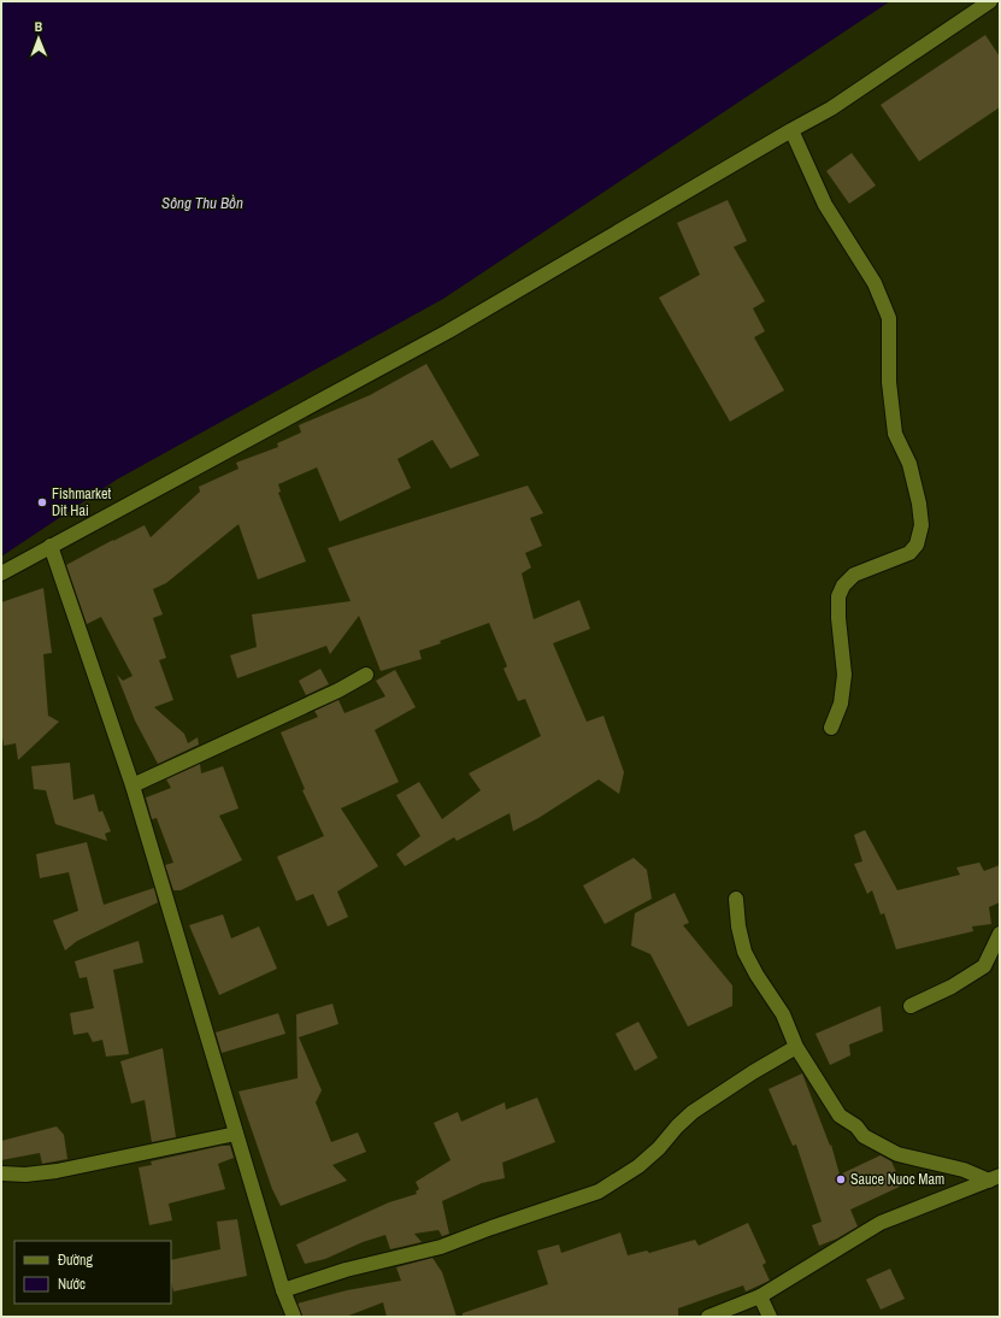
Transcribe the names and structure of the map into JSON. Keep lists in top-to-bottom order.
{
  "water": ["Sông Thu Bồn"],
  "places": ["Fishmarket Dit Hai", "Sauce Nuoc Mam"],
  "legend": ["Đường", "Nước"],
  "north": "top"
}
